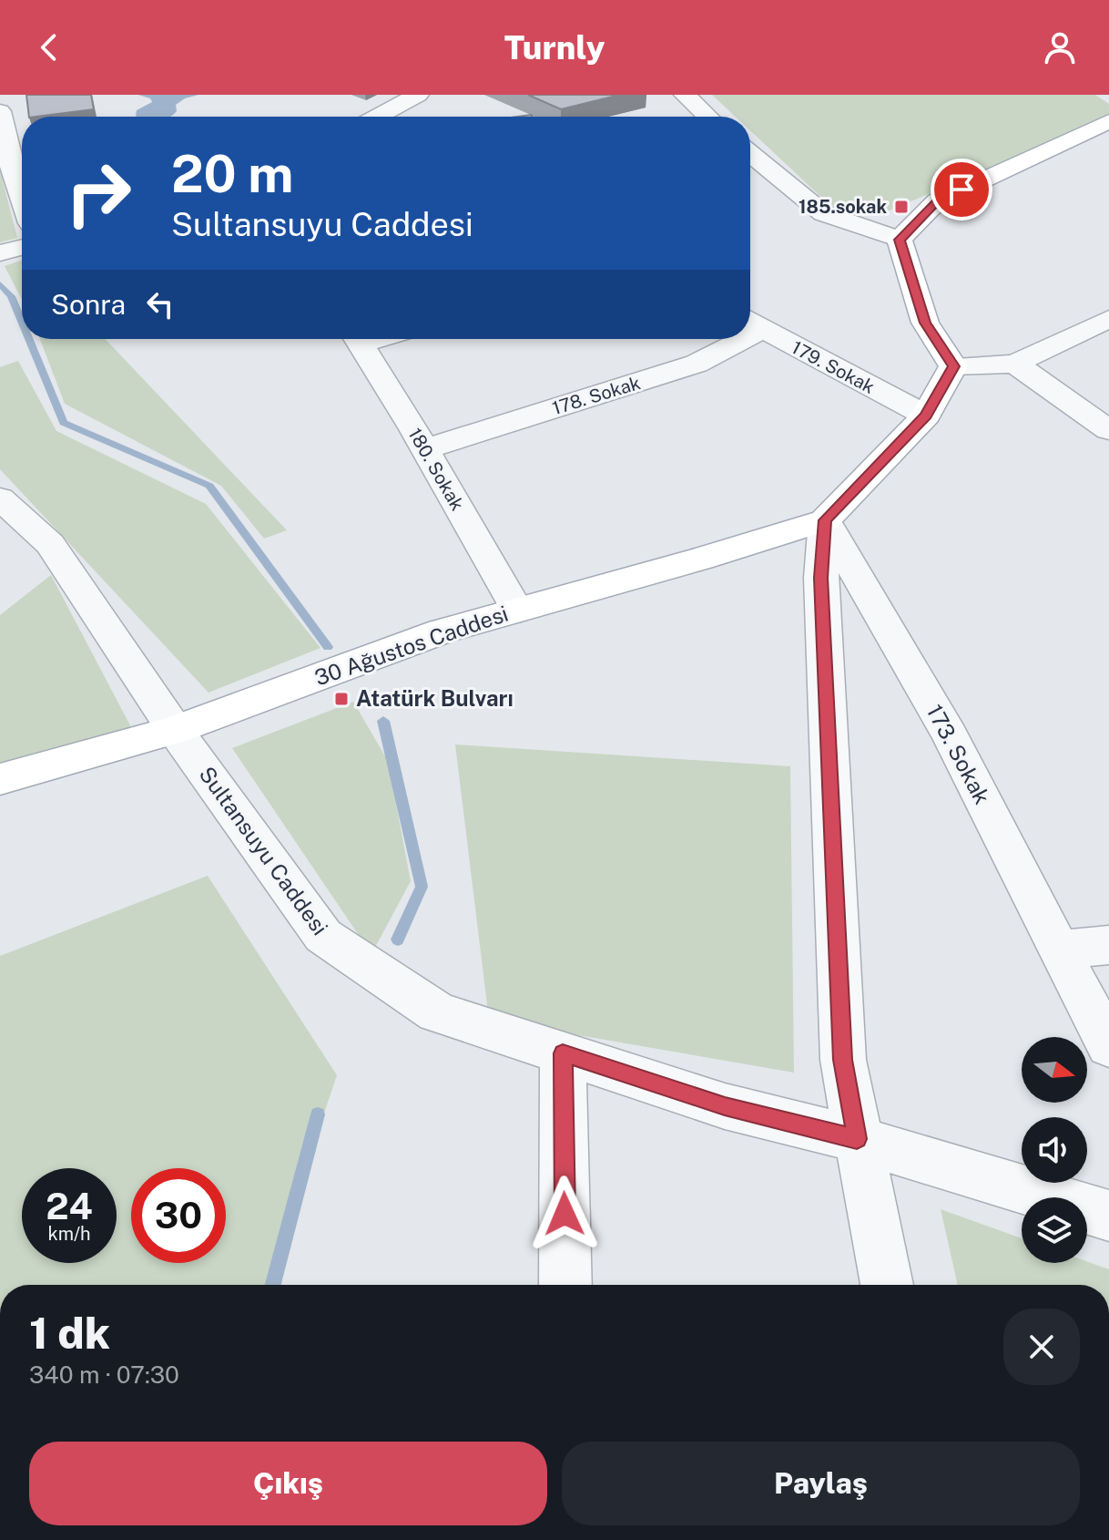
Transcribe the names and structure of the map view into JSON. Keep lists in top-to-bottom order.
{
  "streets": {
    "main road": ["30 Ağustos Caddesi"],
    "street": [
      "179. Sokak",
      "178. Sokak",
      "180. Sokak",
      "173. Sokak",
      "Sultansuyu Caddesi"
    ]
  },
  "crossings": [
    ["178. Sokak", "180. Sokak"],
    ["180. Sokak", "30 Ağustos Caddesi"],
    ["30 Ağustos Caddesi", "173. Sokak"],
    ["30 Ağustos Caddesi", "Sultansuyu Caddesi"]
  ],
  "places": {
    "transit": ["185.sokak", "Atatürk Bulvarı"]
  },
  "north": "right",
  "page": {
    "header": "Turnly",
    "turn": ["20 m", "Sultansuyu Caddesi"],
    "then": "Sonra",
    "speed": "24 km/h",
    "limit": "30",
    "heading": ["1 dk", "340 m · 07:30"],
    "buttons": ["Çıkış", "Paylaş"]
  }
}
